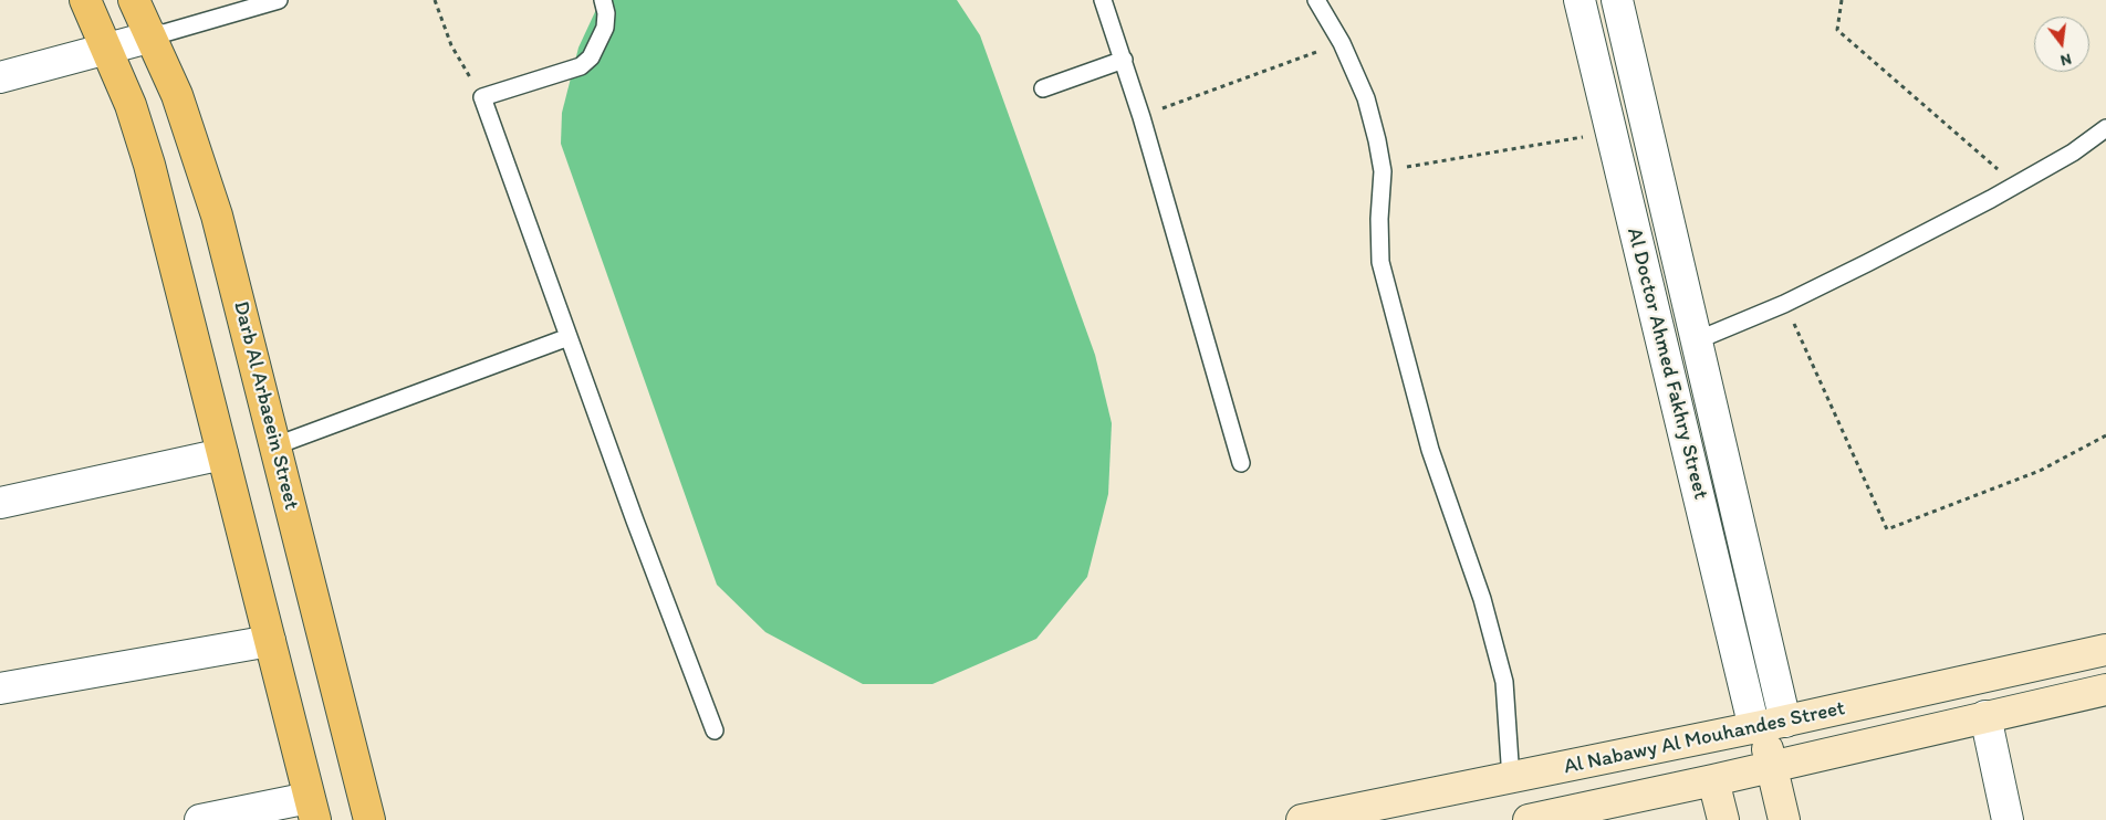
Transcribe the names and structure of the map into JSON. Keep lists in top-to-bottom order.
{
  "streets": {
    "highway": ["Darb Al Arbaeein Street"],
    "street": ["Al Doctor Ahmed Fakhry Street", "Al Nabawy Al Mouhandes Street"]
  },
  "crossings": [
    ["Al Doctor Ahmed Fakhry Street", "Al Nabawy Al Mouhandes Street"]
  ],
  "north": "bottom"
}
